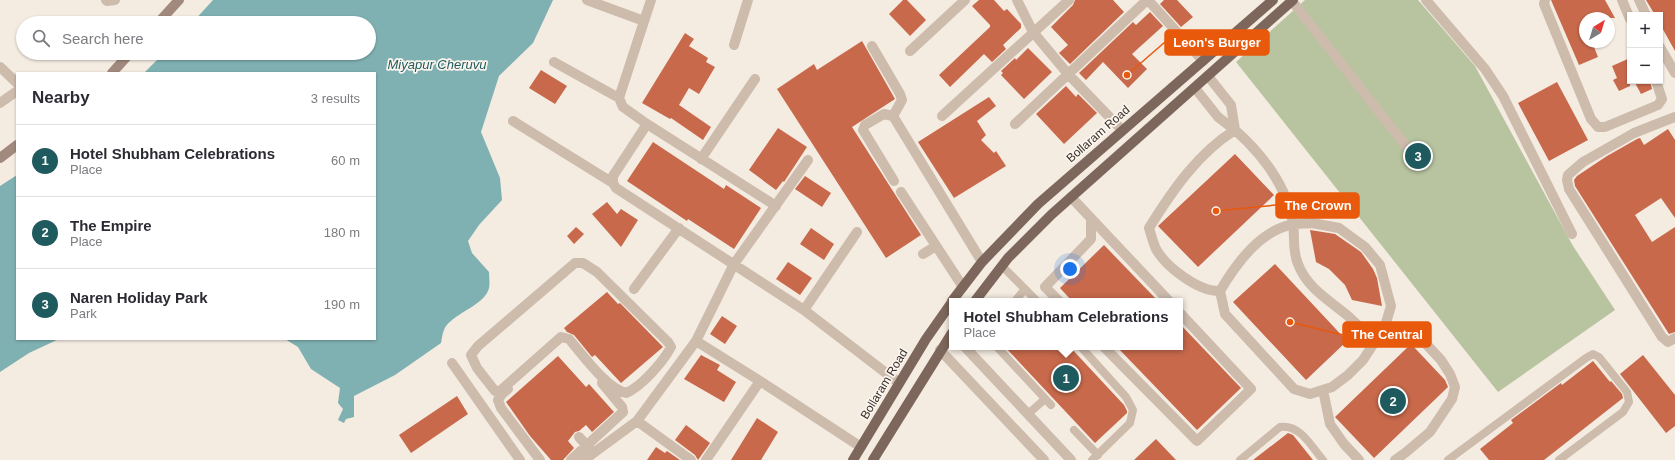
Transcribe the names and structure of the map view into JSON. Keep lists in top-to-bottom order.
{
  "streets": {
    "main road": ["Bollaram Road"]
  },
  "water": ["Miyapur Cheruvu"],
  "places": ["Leon's Burger", "The Crown", "The Central"],
  "north": "top right",
  "page": {
    "map_buttons": ["+", "−"],
    "search": "Search here",
    "heading": ["Nearby", "3 results"],
    "list": [
      {
        "mark": "1",
        "name": "Hotel Shubham Celebrations",
        "note": "Place",
        "value": "60 m"
      },
      {
        "mark": "2",
        "name": "The Empire",
        "note": "Place",
        "value": "180 m"
      },
      {
        "mark": "3",
        "name": "Naren Holiday Park",
        "note": "Park",
        "value": "190 m"
      }
    ],
    "pins": ["3", "1", "2"],
    "popup": ["Hotel Shubham Celebrations", "Place"]
  }
}
